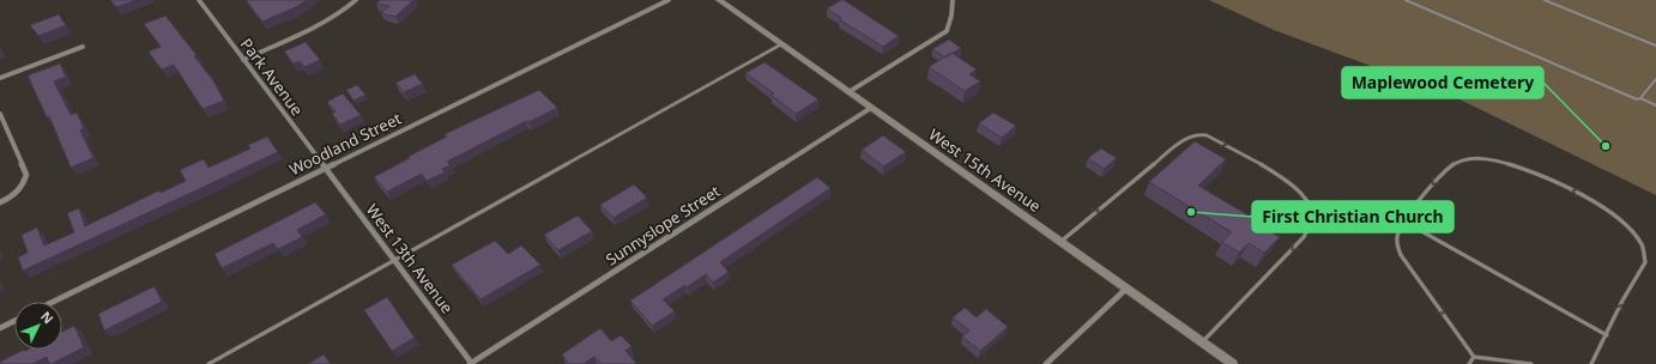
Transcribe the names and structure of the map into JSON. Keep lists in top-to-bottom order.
{
  "streets": {
    "street": [
      "Park Avenue",
      "Woodland Street",
      "West 15th Avenue",
      "Sunnyslope Street",
      "West 13th Avenue"
    ]
  },
  "crossings": [
    ["Park Avenue", "Woodland Street"],
    ["Park Avenue", "West 13th Avenue"],
    ["Woodland Street", "West 13th Avenue"],
    ["West 15th Avenue", "Sunnyslope Street"],
    ["Sunnyslope Street", "West 13th Avenue"]
  ],
  "places": ["Maplewood Cemetery", "First Christian Church"],
  "north": "top right"
}
